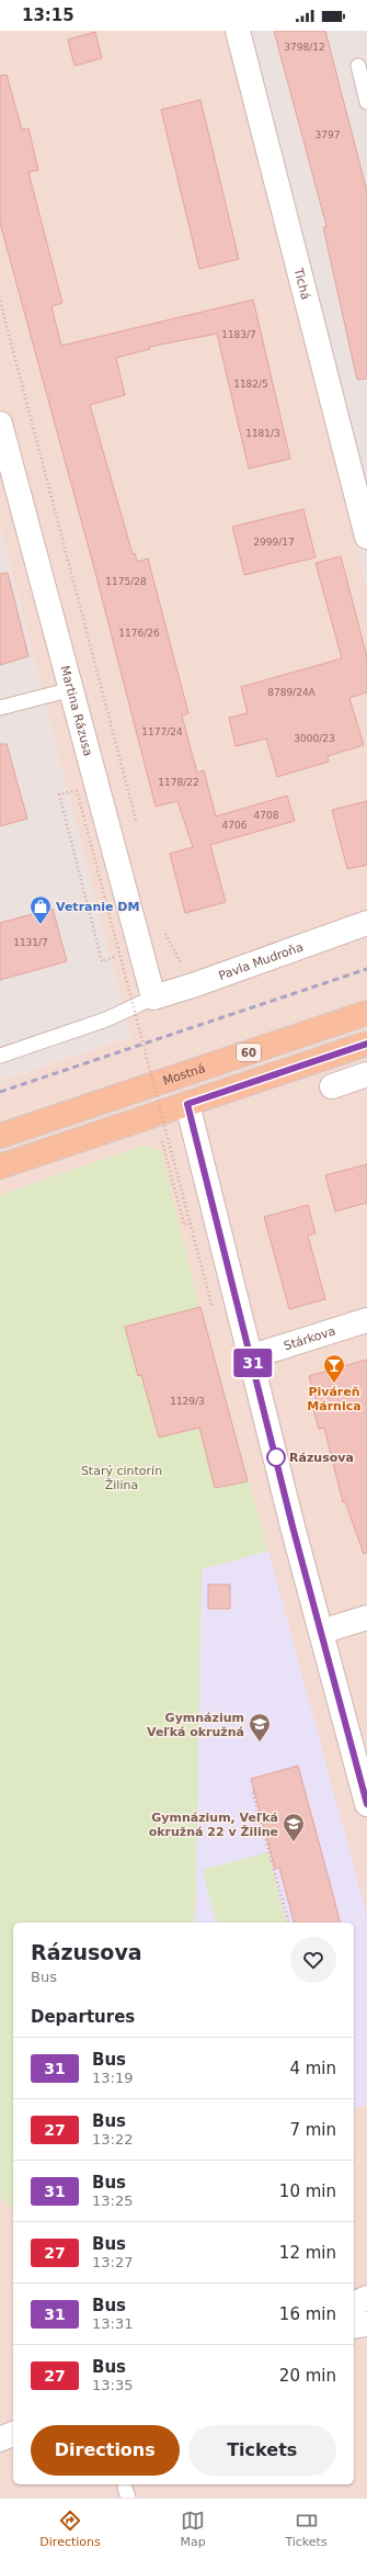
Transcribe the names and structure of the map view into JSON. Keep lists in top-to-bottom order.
{
  "streets": {
    "main road": ["60", "Mostná"],
    "street": [
      "Tichá",
      "Martina Rázusa",
      "Pavla Mudroňa",
      "Stárkova"
    ]
  },
  "crossings": [
    ["Martina Rázusa", "Pavla Mudroňa"]
  ],
  "parks": ["Starý cintorín Žilina"],
  "places": {
    "shop": ["Vetranie DM"],
    "bar": ["Piváreň Márnica"],
    "other": ["Rázusova"],
    "school or university": ["Gymnázium Veľká okružná", "Gymnázium, Veľká okružná 22 v Žiline"]
  },
  "lines": ["bus line 31"],
  "house_numbers": [
    "3798/12",
    "3797",
    "1183/7",
    "1182/5",
    "1181/3",
    "2999/17",
    "1175/28",
    "1176/26",
    "8789/24A",
    "1177/24",
    "3000/23",
    "1178/22",
    "4708",
    "4706",
    "1131/7",
    "1129/3"
  ],
  "page": {
    "status": "13:15",
    "on_map": "31",
    "heading": [
      ["Rázusova", "Bus"],
      "Departures"
    ],
    "list": [
      {
        "mark": "31",
        "name": "Bus",
        "note": "13:19",
        "value": "4 min"
      },
      {
        "mark": "27",
        "name": "Bus",
        "note": "13:22",
        "value": "7 min"
      },
      {
        "mark": "31",
        "name": "Bus",
        "note": "13:25",
        "value": "10 min"
      },
      {
        "mark": "27",
        "name": "Bus",
        "note": "13:27",
        "value": "12 min"
      },
      {
        "mark": "31",
        "name": "Bus",
        "note": "13:31",
        "value": "16 min"
      },
      {
        "mark": "27",
        "name": "Bus",
        "note": "13:35",
        "value": "20 min"
      }
    ],
    "buttons": ["Directions", "Tickets"],
    "tabs": ["Directions", "Map", "Tickets"]
  }
}
